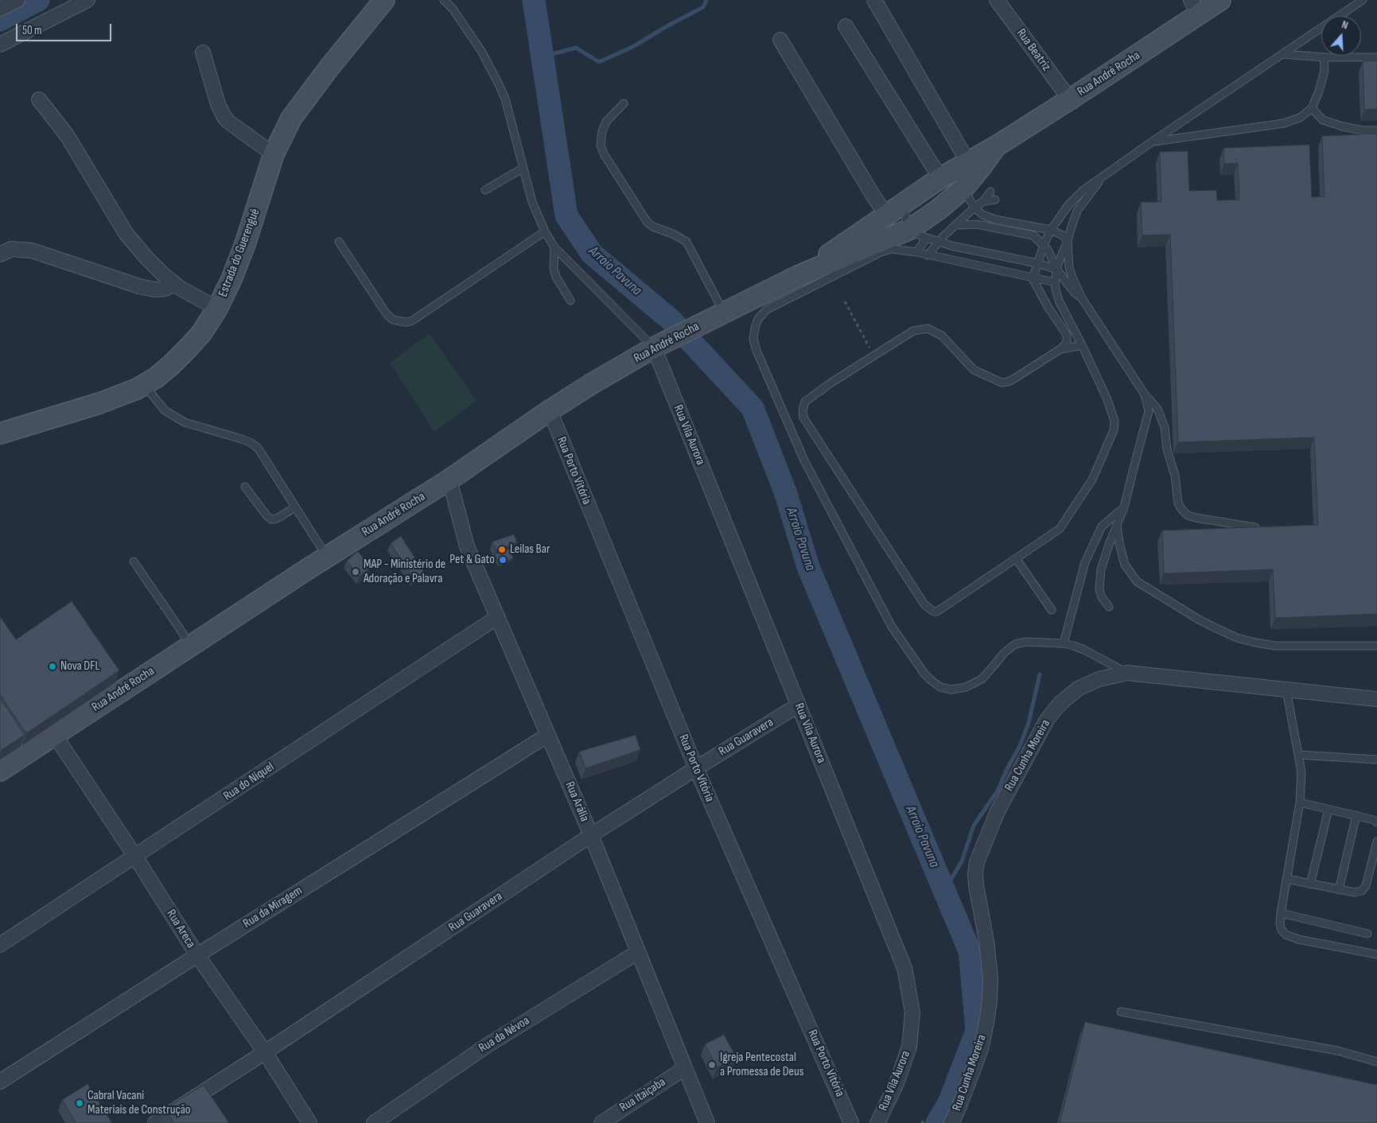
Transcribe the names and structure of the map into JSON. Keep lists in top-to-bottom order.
{
  "streets": {
    "main road": ["Rua André Rocha", "Estrada do Guerenguê"],
    "street": [
      "Rua Beatriz",
      "Rua Vila Aurora",
      "Rua Porto Vitória",
      "Rua Guaravera",
      "Rua Cunha Moreira",
      "Rua do Níquel",
      "Rua Arália",
      "Rua da Miragem",
      "Rua Areca",
      "Rua da Névoa",
      "Rua Itaiçaba"
    ]
  },
  "crossings": [
    ["Rua Beatriz", "Rua André Rocha"],
    ["Rua André Rocha", "Rua Vila Aurora"],
    ["Rua André Rocha", "Rua Porto Vitória"],
    ["Rua André Rocha", "Rua Arália"],
    ["Rua André Rocha", "Rua Areca"],
    ["Rua Vila Aurora", "Rua Guaravera"],
    ["Rua Porto Vitória", "Rua Guaravera"],
    ["Rua Guaravera", "Rua Arália"],
    ["Rua Guaravera", "Rua Areca"],
    ["Rua do Níquel", "Rua Arália"],
    ["Rua do Níquel", "Rua Areca"],
    ["Rua Arália", "Rua da Miragem"],
    ["Rua Arália", "Rua da Névoa"],
    ["Rua Arália", "Rua Itaiçaba"],
    ["Rua da Miragem", "Rua Areca"]
  ],
  "water": ["Arroio Pavuna"],
  "places": [
    "Leilas Bar",
    "Pet & Gato",
    "MAP - Ministério de Adoração e Palavra",
    "Nova DFL",
    "Igreja Pentecostal a Promessa de Deus",
    "Cabral Vacani Materiais de Construção"
  ],
  "scale_bar": "50 m",
  "north": "top"
}
